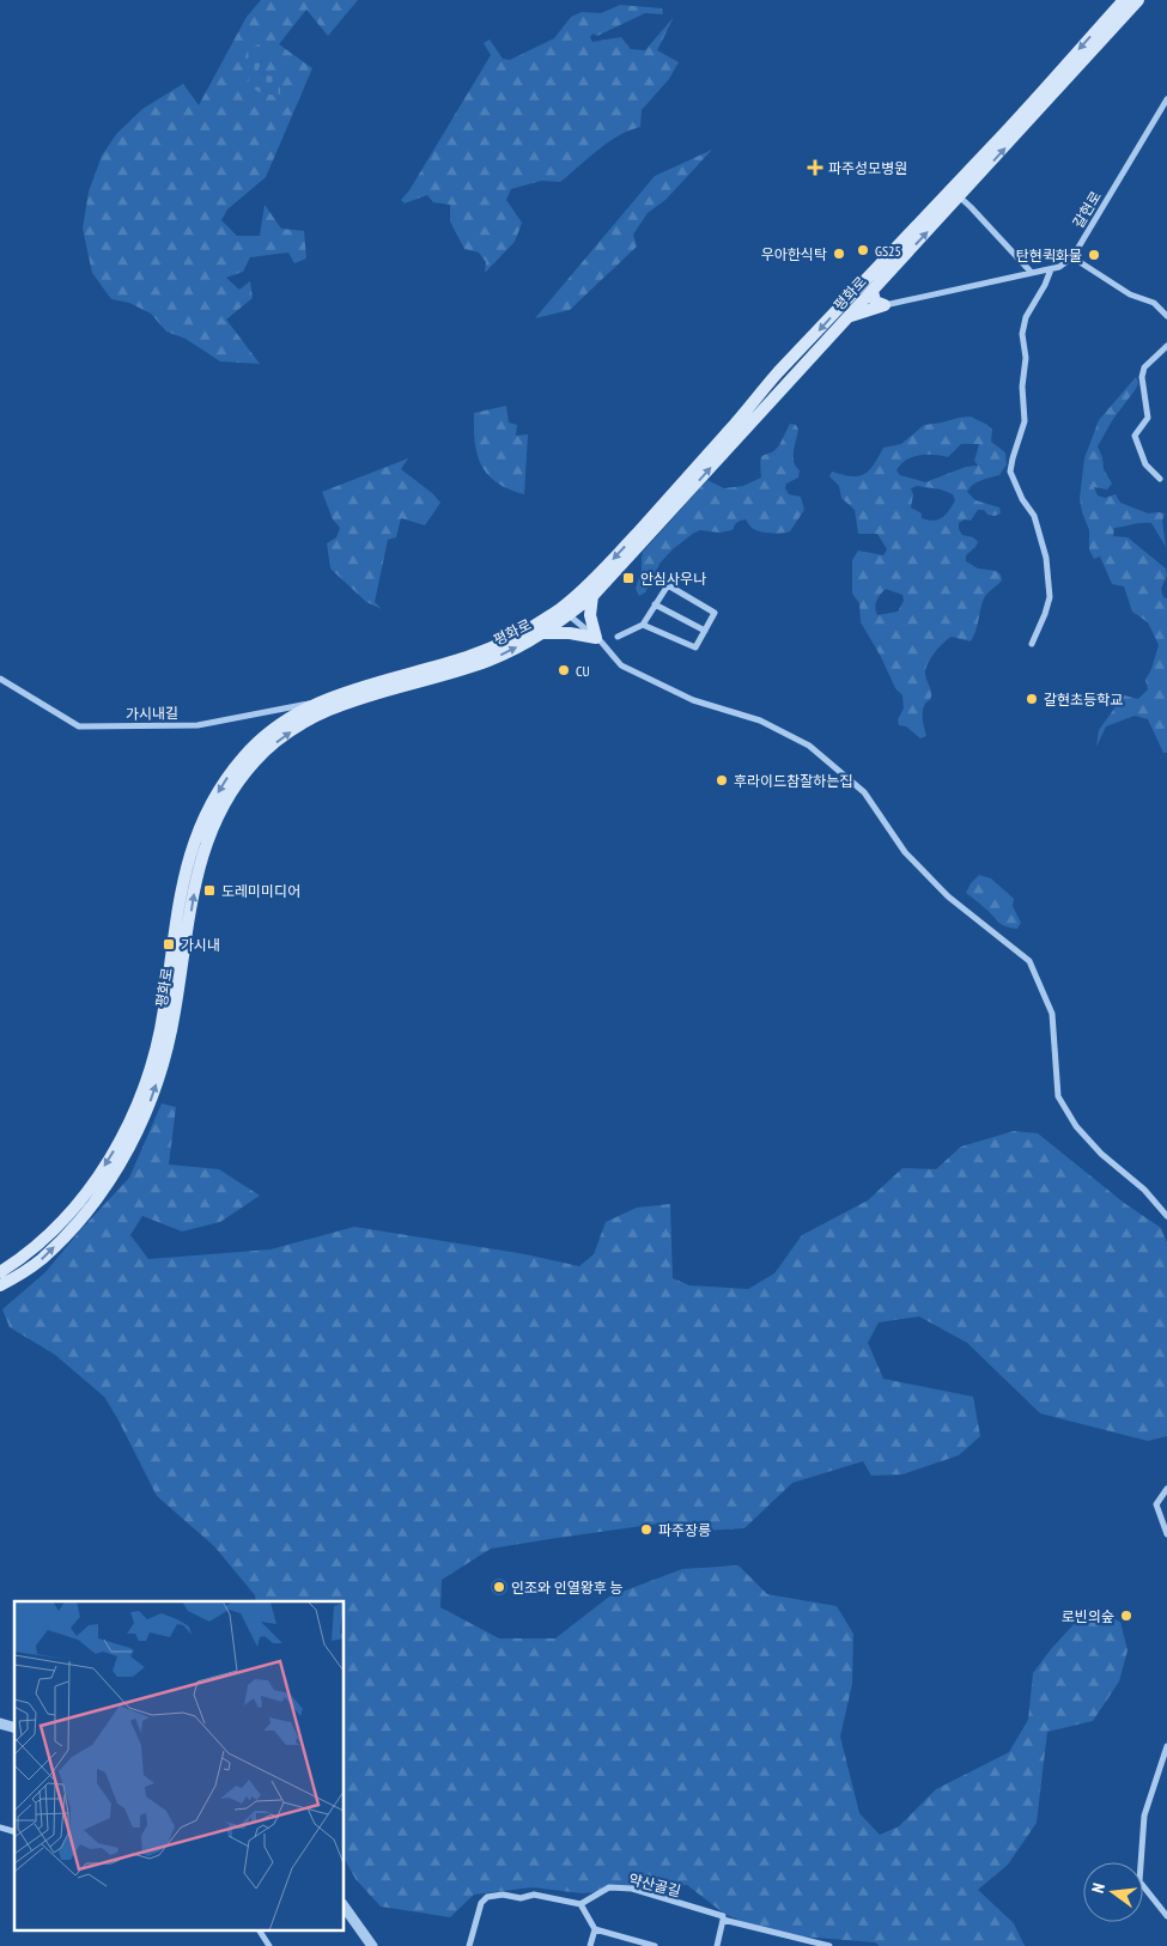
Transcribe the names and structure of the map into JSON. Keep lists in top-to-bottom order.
{
  "streets": {
    "main road": ["평화로"],
    "street": ["갈현로", "가시내길", "약산골길"]
  },
  "crossings": [
    ["평화로", "가시내길"]
  ],
  "places": {
    "health": ["파주성모병원"],
    "other": [
      "GS25",
      "우아한식탁",
      "탄현퀵화물",
      "CU",
      "갈현초등학교",
      "후라이드참잘하는집",
      "파주장릉",
      "인조와 인열왕후 능",
      "로빈의숲"
    ],
    "transit": ["안심사우나", "도레미미디어", "가시내"]
  },
  "north": "left"
}
